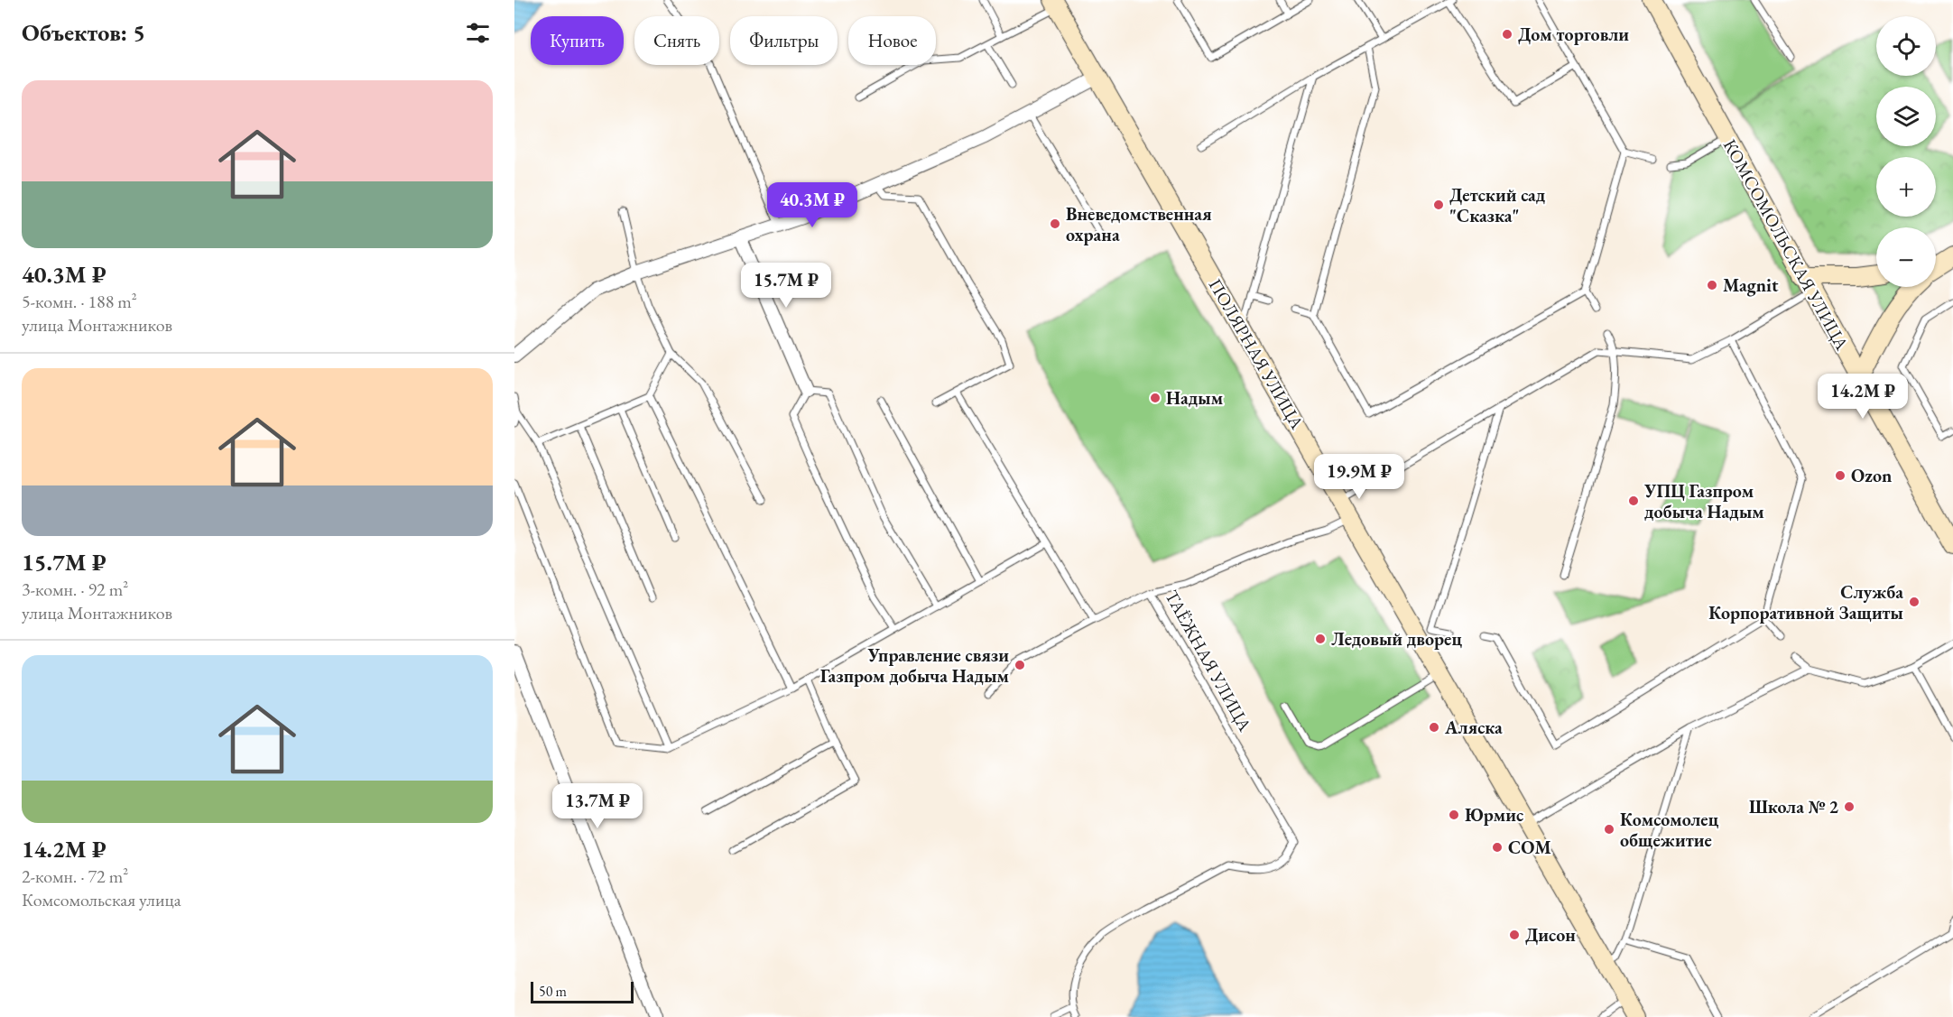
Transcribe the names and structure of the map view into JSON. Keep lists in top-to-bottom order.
{
  "streets": {
    "street": ["КОМСОМОЛЬСКАЯ УЛИЦА", "ПОЛЯРНАЯ УЛИЦА"],
    "lane": ["ТАЁЖНАЯ УЛИЦА"]
  },
  "crossings": [
    ["ПОЛЯРНАЯ УЛИЦА", "ТАЁЖНАЯ УЛИЦА"]
  ],
  "places": [
    "Дом торговли",
    "Детский сад \"Сказка\"",
    "Вневедомственная охрана",
    "Magnit",
    "Надым",
    "Ozon",
    "УПЦ Газпром добыча Надым",
    "Служба Корпоративной Защиты",
    "Ледовый дворец",
    "Управление связи Газпром добыча Надым",
    "Аляска",
    "Школа № 2",
    "Юрмис",
    "Комсомолец общежитие",
    "СОМ",
    "Дисон"
  ],
  "scale_bar": "50 m",
  "page": {
    "heading": "Объектов: 5",
    "map_buttons": ["+", "−"],
    "chip": [
      "Купить",
      "Снять",
      "Фильтры",
      "Новое"
    ],
    "list": [
      {
        "name": "40.3M ₽",
        "note": "5-комн. · 188 m² · улица Монтажников"
      },
      {
        "name": "15.7M ₽",
        "note": "3-комн. · 92 m² · улица Монтажников"
      },
      {
        "name": "14.2M ₽",
        "note": "2-комн. · 72 m² · Комсомольская улица"
      }
    ],
    "price": [
      "40.3M ₽",
      "15.7M ₽",
      "14.2M ₽",
      "19.9M ₽",
      "13.7M ₽"
    ],
    "scale": "50 m"
  }
}
